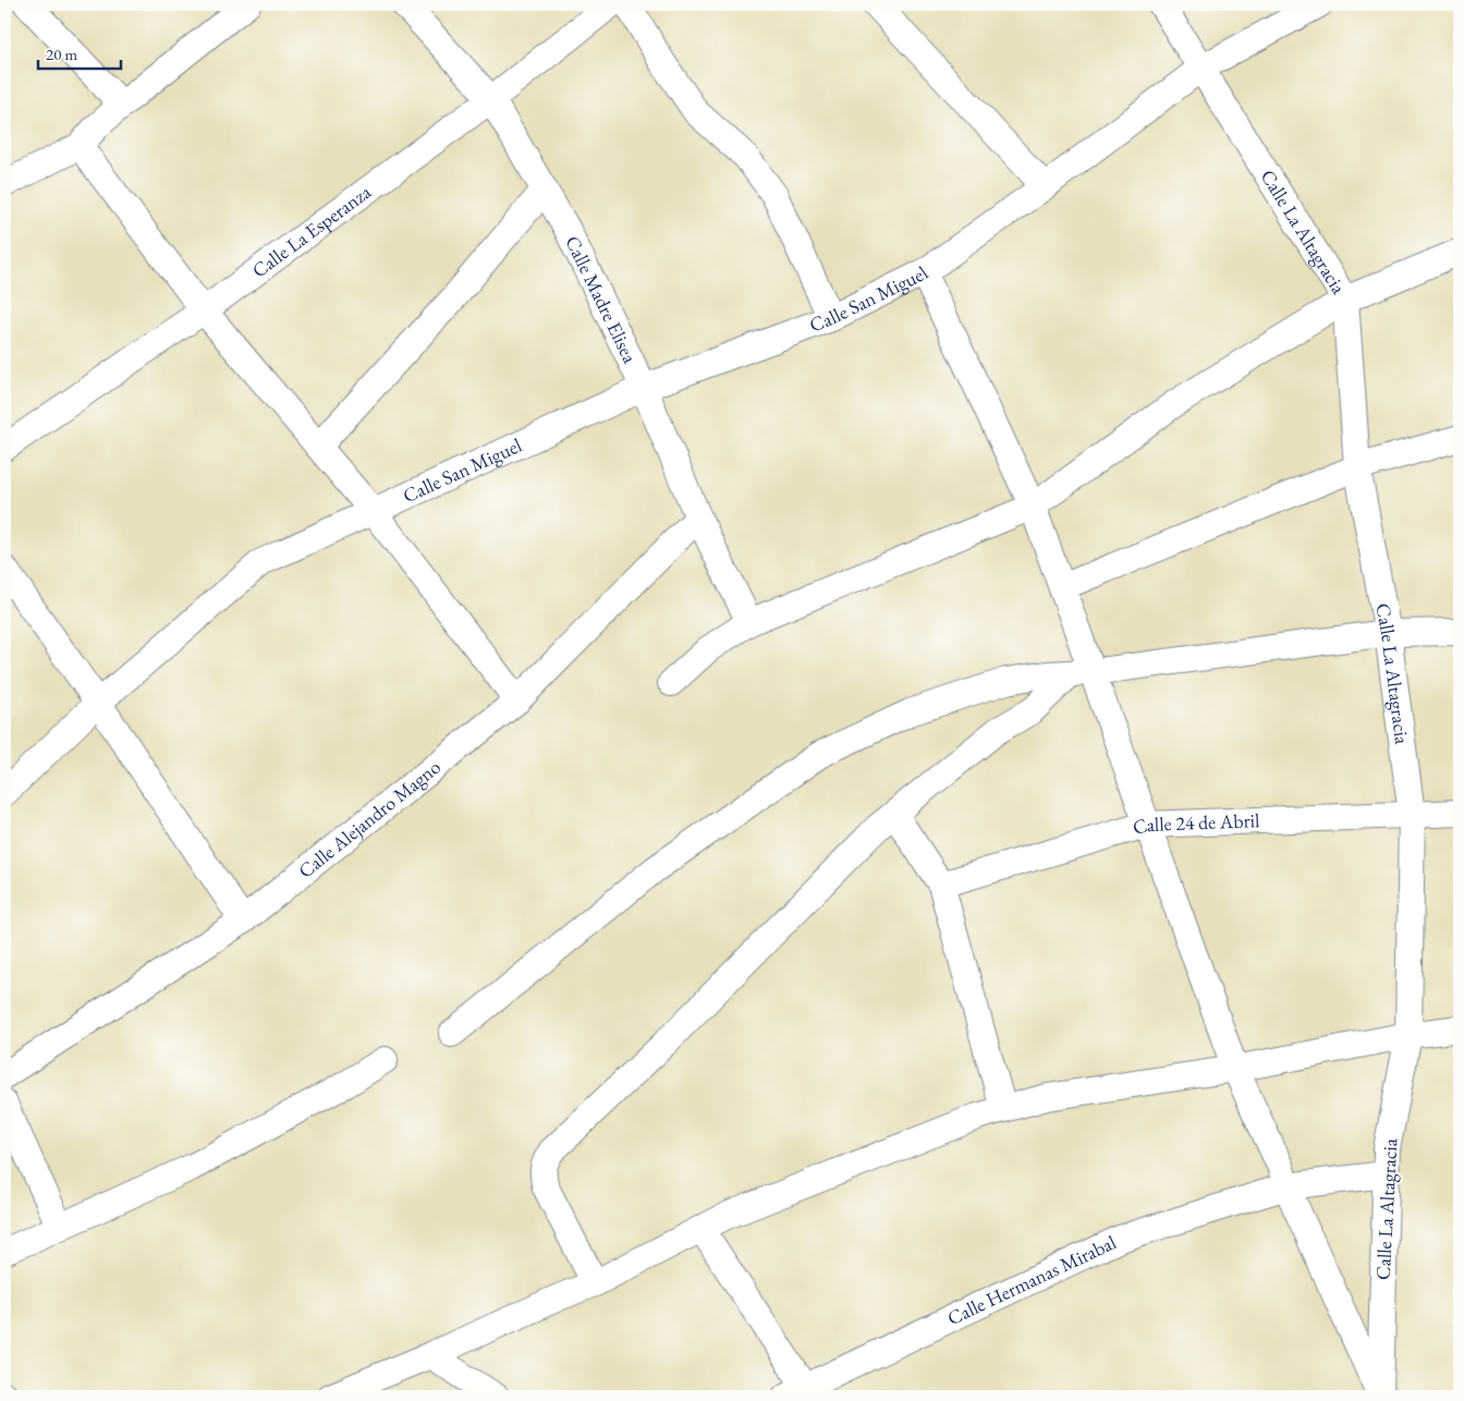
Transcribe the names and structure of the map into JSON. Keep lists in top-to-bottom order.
{
  "streets": {
    "street": [
      "Calle La Esperanza",
      "Calle La Altagracia",
      "Calle San Miguel",
      "Calle Madre Elisea",
      "Calle Alejandro Magno",
      "Calle 24 de Abril",
      "Calle Hermanas Mirabal"
    ]
  },
  "crossings": [
    ["Calle La Esperanza", "Calle Madre Elisea"],
    ["Calle La Altagracia", "Calle San Miguel"],
    ["Calle La Altagracia", "Calle 24 de Abril"],
    ["Calle La Altagracia", "Calle Hermanas Mirabal"],
    ["Calle San Miguel", "Calle Madre Elisea"],
    ["Calle Madre Elisea", "Calle Alejandro Magno"]
  ],
  "scale_bar": "20 m"
}
